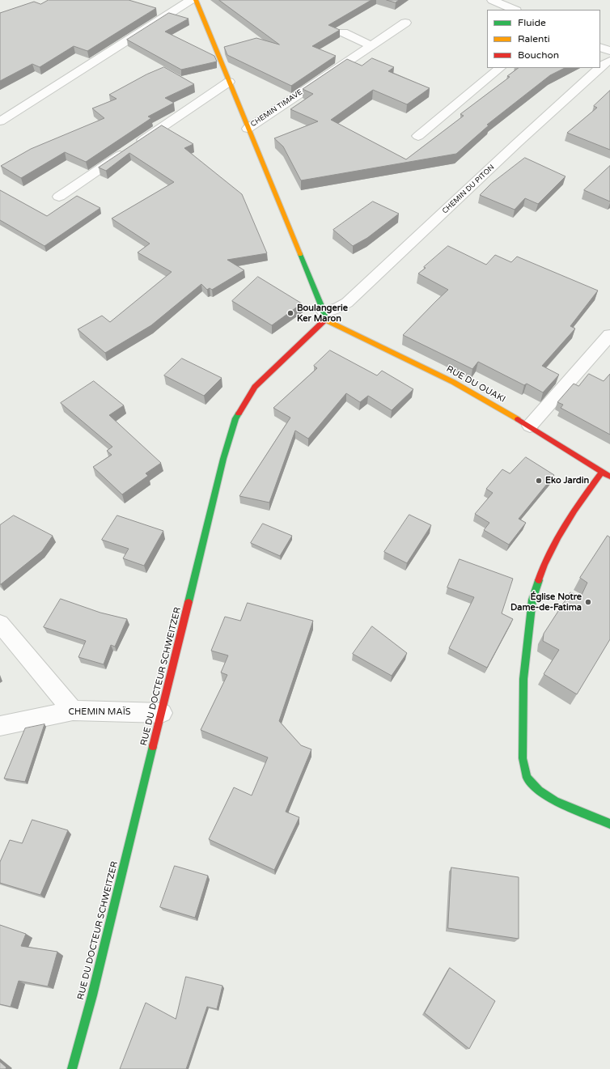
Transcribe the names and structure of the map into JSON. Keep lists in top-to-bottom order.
{
  "streets": {
    "main road": ["RUE DU OUAKI", "RUE DU DOCTEUR SCHWEITZER"],
    "street": ["CHEMIN TIMAVE", "CHEMIN DU PITON", "CHEMIN MAÏS"]
  },
  "crossings": [
    ["CHEMIN DU PITON", "RUE DU OUAKI"],
    ["CHEMIN DU PITON", "RUE DU DOCTEUR SCHWEITZER"],
    ["RUE DU OUAKI", "RUE DU DOCTEUR SCHWEITZER"],
    ["RUE DU DOCTEUR SCHWEITZER", "CHEMIN MAÏS"]
  ],
  "places": ["Boulangerie Ker Maron", "Eko Jardin", "Église Notre Dame-de-Fatima"],
  "legend": ["Fluide", "Ralenti", "Bouchon"]
}
